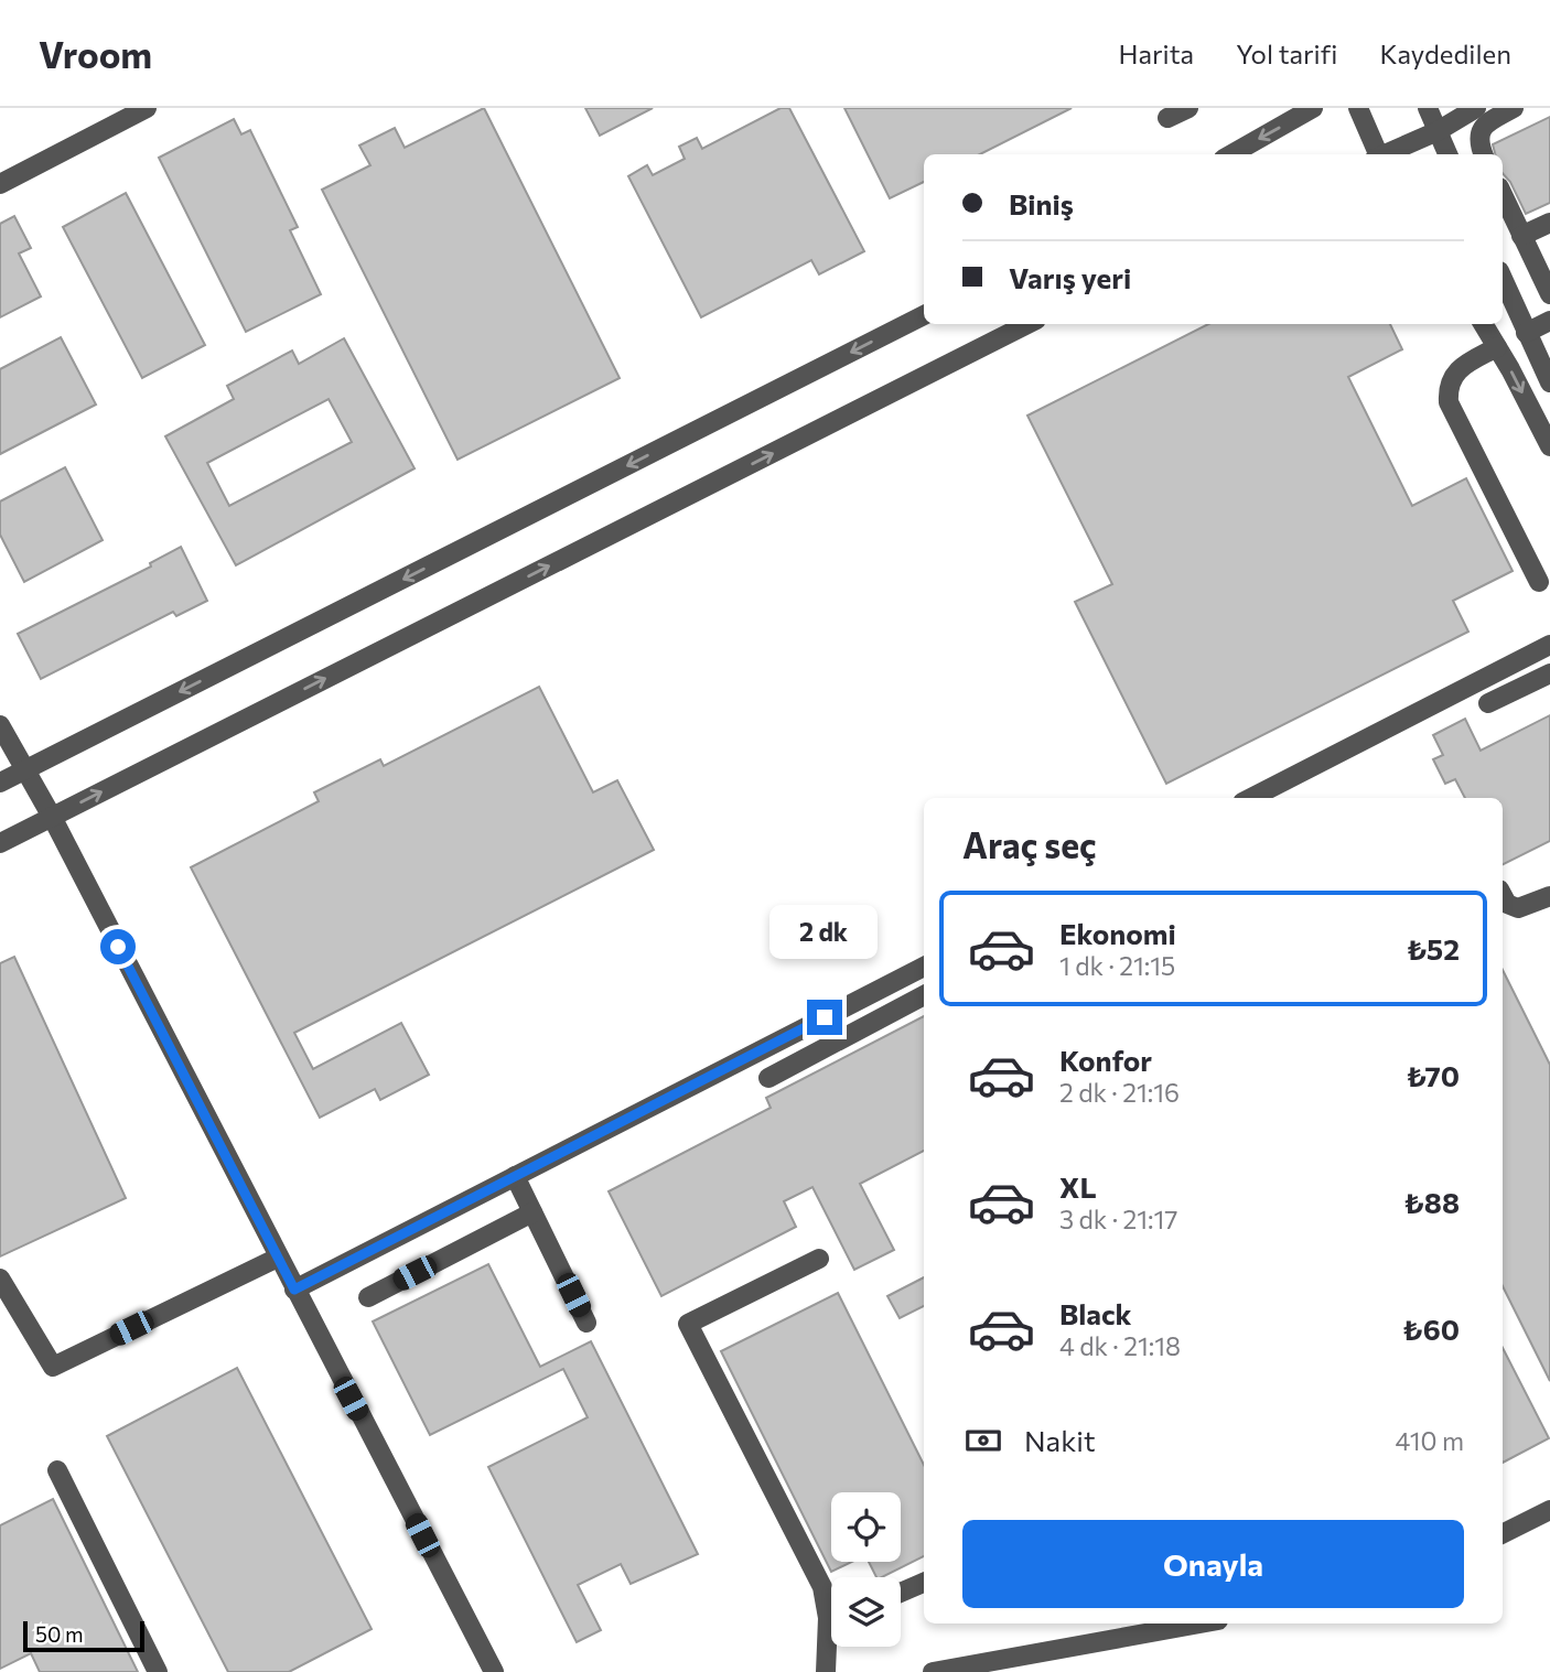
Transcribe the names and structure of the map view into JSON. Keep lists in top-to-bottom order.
{
  "scale_bar": "50 m",
  "page": {
    "header": "Vroom",
    "nav": ["Harita", "Yol tarifi", "Kaydedilen"],
    "banner": ["Biniş", "Varış yeri"],
    "heading": "Araç seç",
    "list": [
      {
        "name": "Ekonomi",
        "note": "1 dk · 21:15",
        "value": "₺52"
      },
      {
        "name": "Konfor",
        "note": "2 dk · 21:16",
        "value": "₺70"
      },
      {
        "name": "XL",
        "note": "3 dk · 21:17",
        "value": "₺88"
      },
      {
        "name": "Black",
        "note": "4 dk · 21:18",
        "value": "₺60"
      }
    ],
    "bubble": "2 dk",
    "pay": ["Nakit", "410 m"],
    "buttons": "Onayla",
    "scale": "50 m"
  }
}
